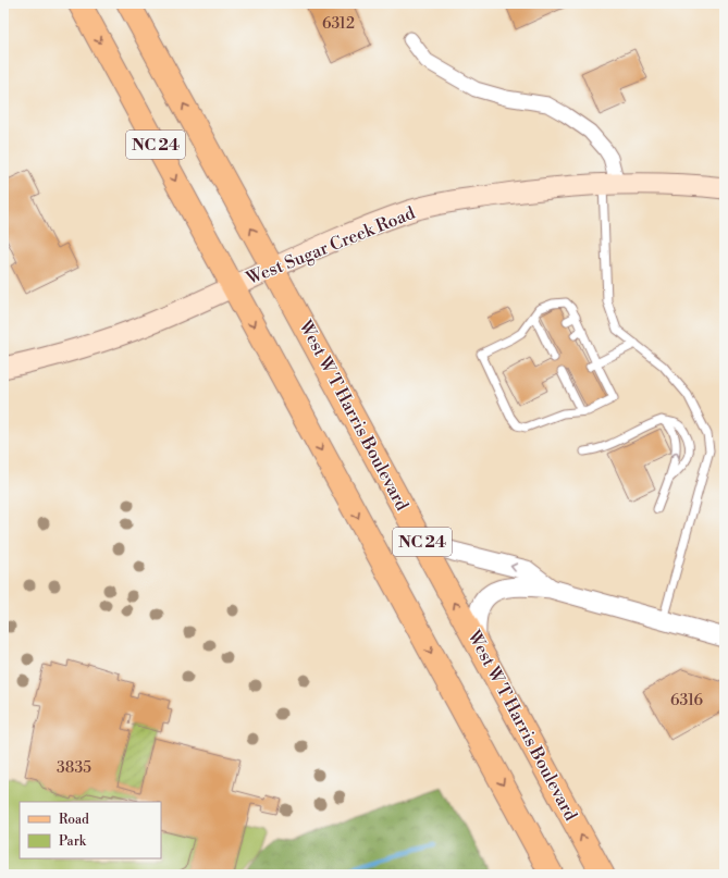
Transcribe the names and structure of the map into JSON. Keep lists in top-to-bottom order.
{
  "streets": {
    "main road": ["NC 24", "West Sugar Creek Road", "West W T Harris Boulevard"]
  },
  "crossings": [
    ["NC 24", "West Sugar Creek Road"],
    ["West Sugar Creek Road", "West W T Harris Boulevard"]
  ],
  "house_numbers": ["6312", "6316", "3835"],
  "legend": ["Road", "Park"]
}
